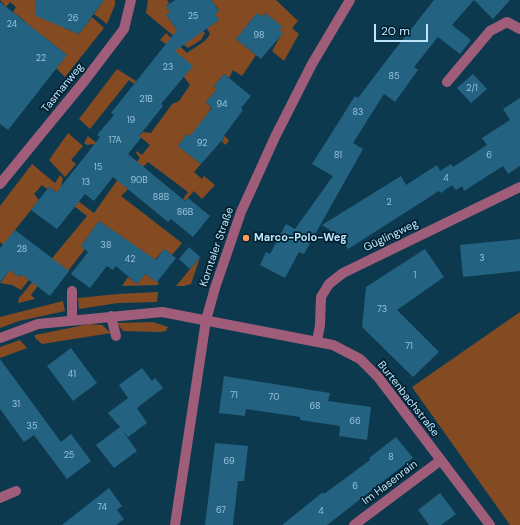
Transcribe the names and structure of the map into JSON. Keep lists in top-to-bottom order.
{
  "streets": {
    "street": [
      "Tasmanweg",
      "Güglingweg",
      "Korntaler Straße",
      "Burtenbachstraße",
      "Im Hasenrain"
    ]
  },
  "crossings": [
    ["Güglingweg", "Burtenbachstraße"],
    ["Korntaler Straße", "Burtenbachstraße"],
    ["Burtenbachstraße", "Im Hasenrain"]
  ],
  "places": ["Marco-Polo-Weg"],
  "house_numbers": [
    "25",
    "26",
    "24",
    "98",
    "22",
    "23",
    "85",
    "2/1",
    "21B",
    "94",
    "83",
    "19",
    "17A",
    "92",
    "81",
    "6",
    "15",
    "4",
    "90B",
    "13",
    "88B",
    "2",
    "86B",
    "38",
    "28",
    "3",
    "42",
    "1",
    "73",
    "71",
    "41",
    "71",
    "70",
    "31",
    "68",
    "66",
    "35",
    "25",
    "8",
    "69",
    "6",
    "74",
    "67",
    "4"
  ],
  "scale_bar": "20 m"
}
